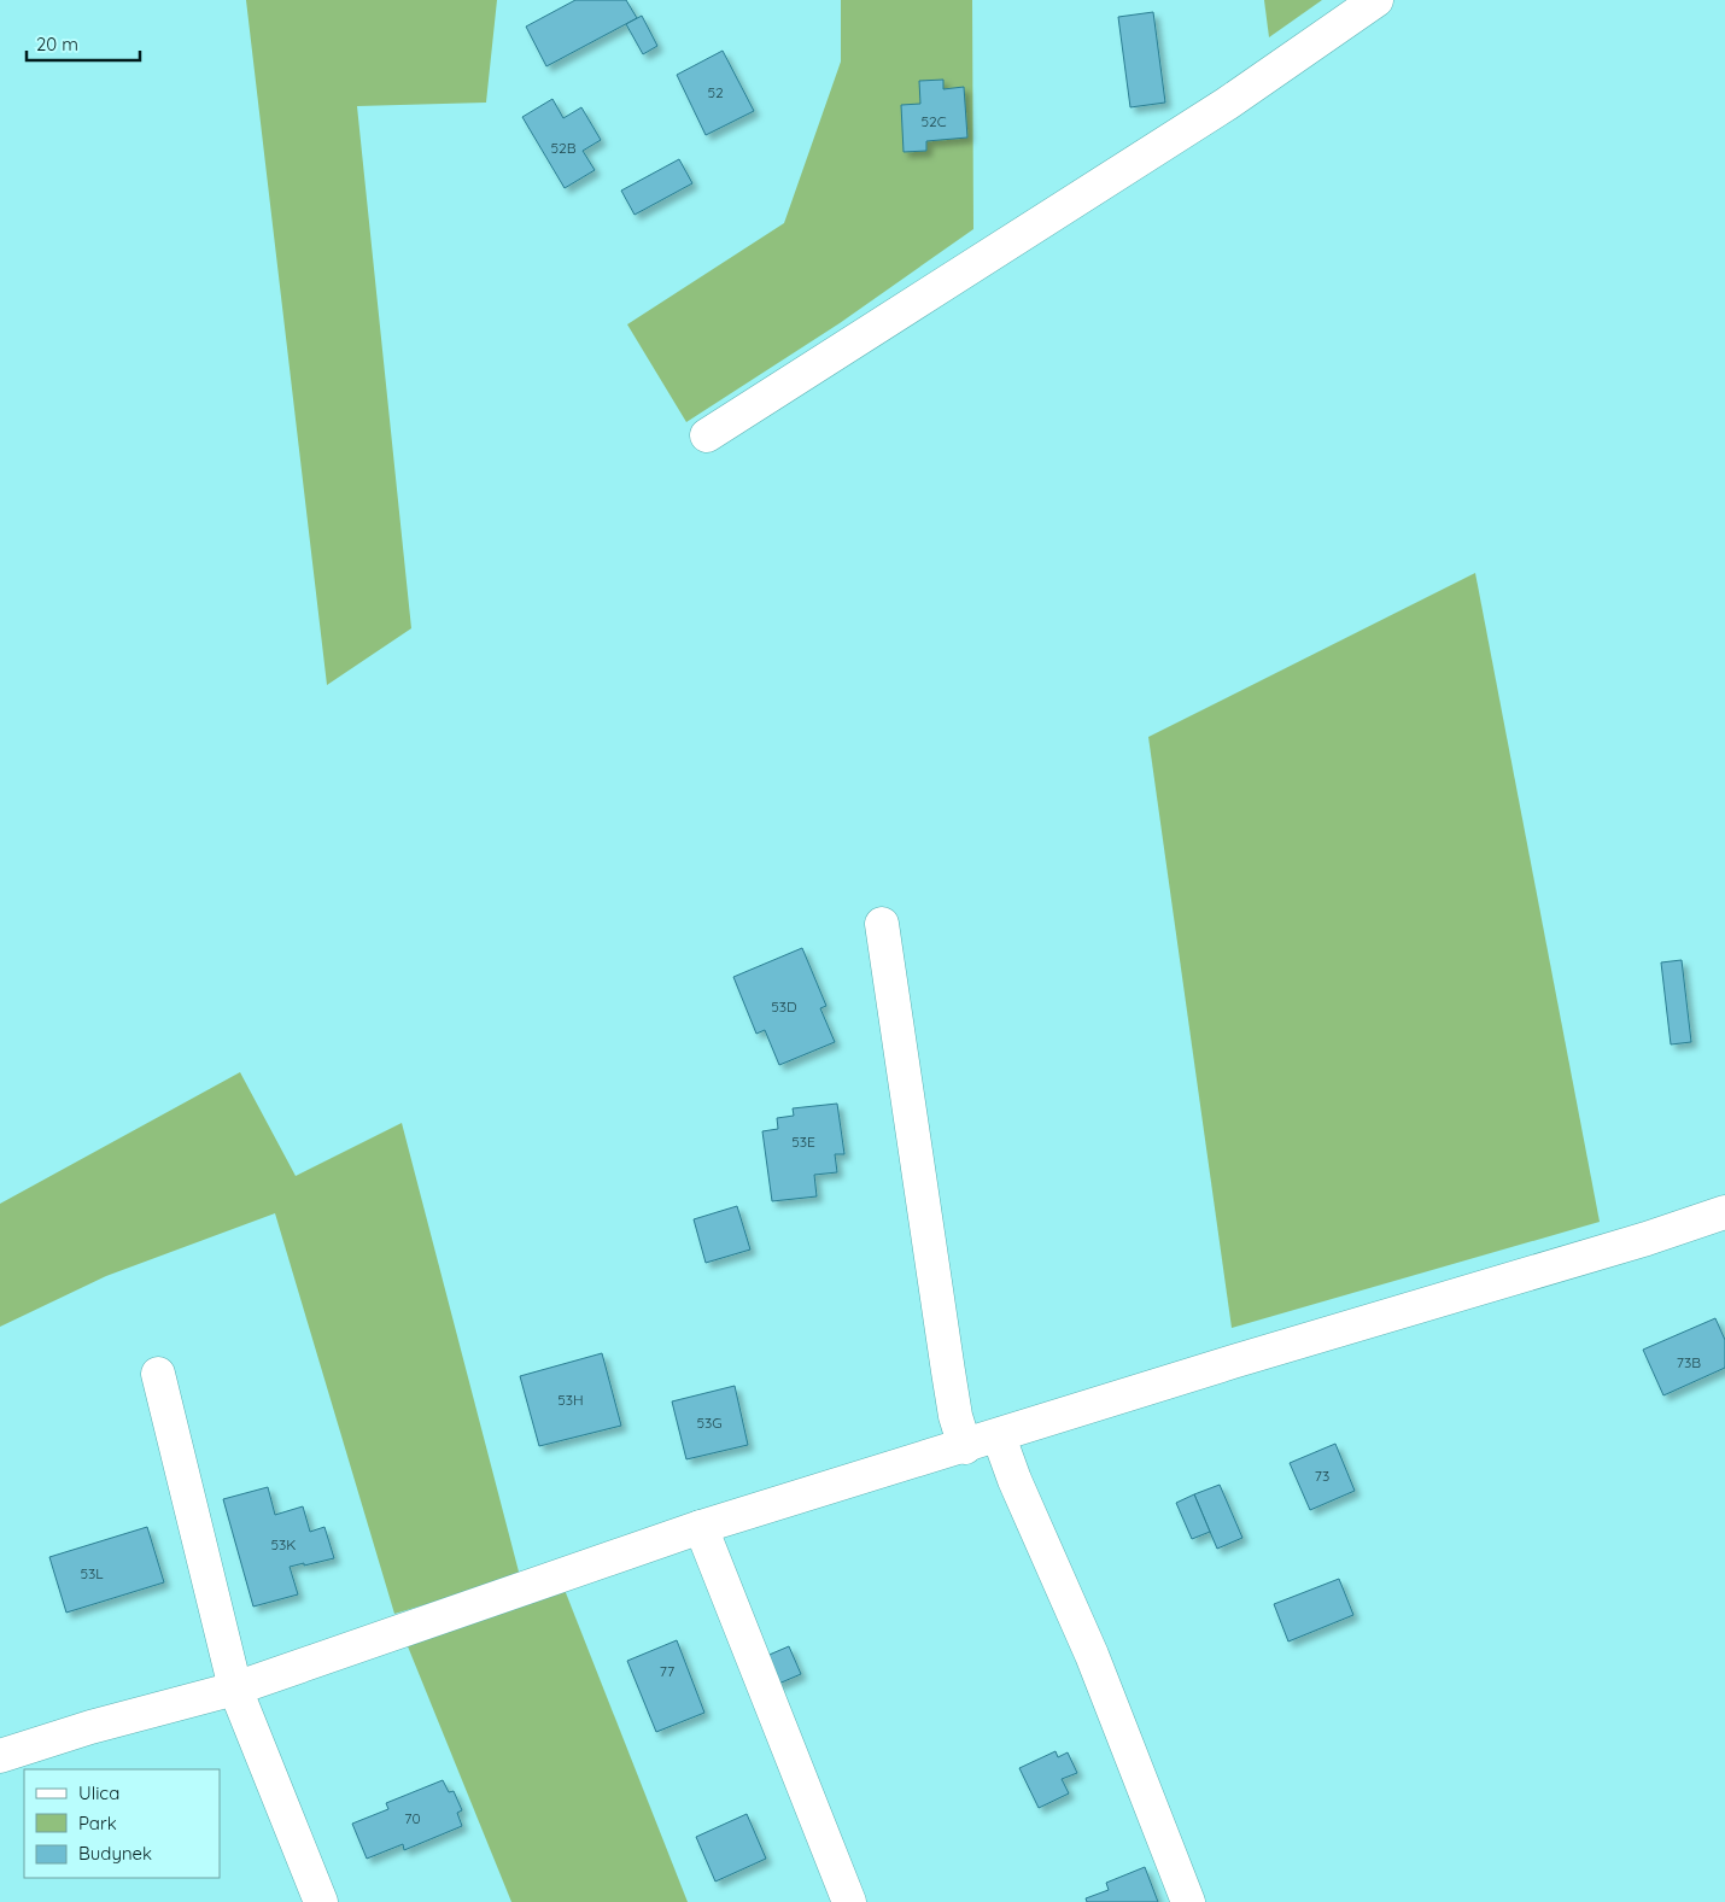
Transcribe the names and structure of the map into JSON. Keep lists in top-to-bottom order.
{
  "house_numbers": [
    "52",
    "52C",
    "52B",
    "53D",
    "53E",
    "73B",
    "53H",
    "53G",
    "73",
    "53K",
    "53L",
    "77",
    "70"
  ],
  "legend": ["Ulica", "Park", "Budynek"],
  "scale_bar": "20 m"
}
